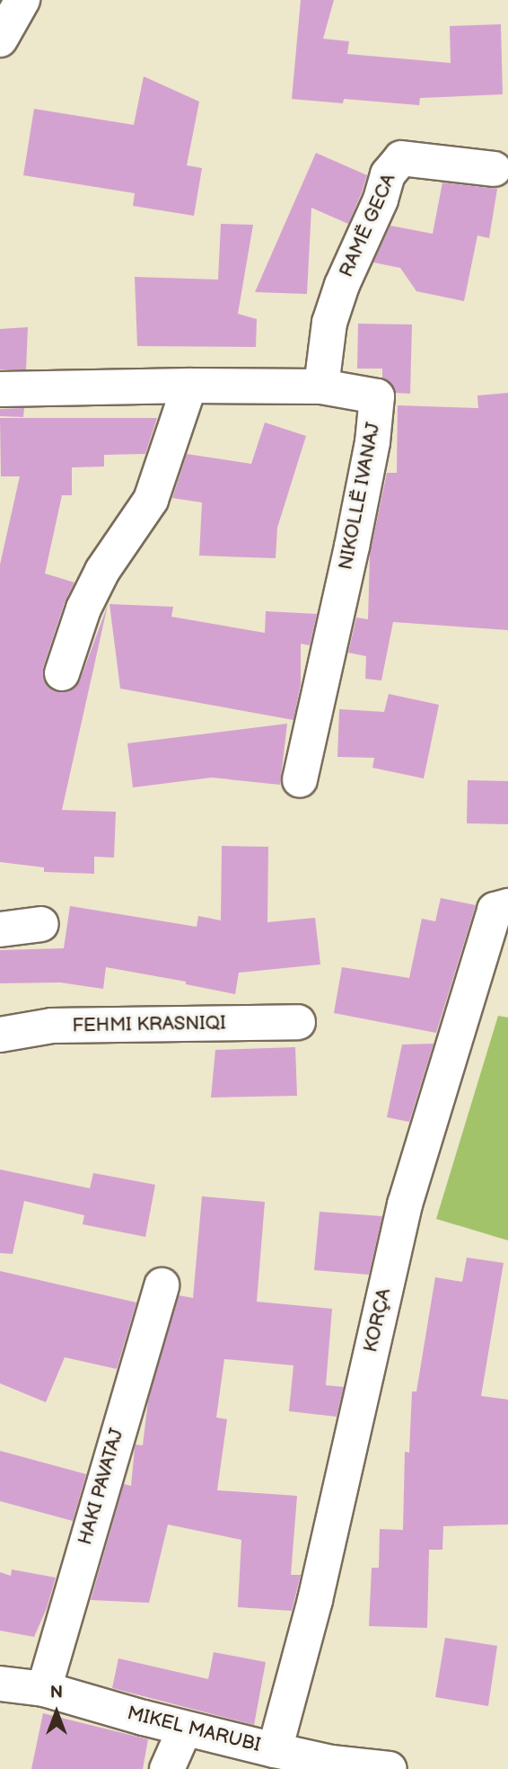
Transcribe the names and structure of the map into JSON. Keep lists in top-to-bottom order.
{
  "streets": {
    "street": [
      "RAMË GECA",
      "NIKOLLË IVANAJ",
      "FEHMI KRASNIQI",
      "KORÇA",
      "HAKI PAVATAJ",
      "MIKEL MARUBI"
    ]
  },
  "crossings": [
    ["RAMË GECA", "NIKOLLË IVANAJ"],
    ["KORÇA", "MIKEL MARUBI"],
    ["HAKI PAVATAJ", "MIKEL MARUBI"]
  ],
  "north": "top"
}
